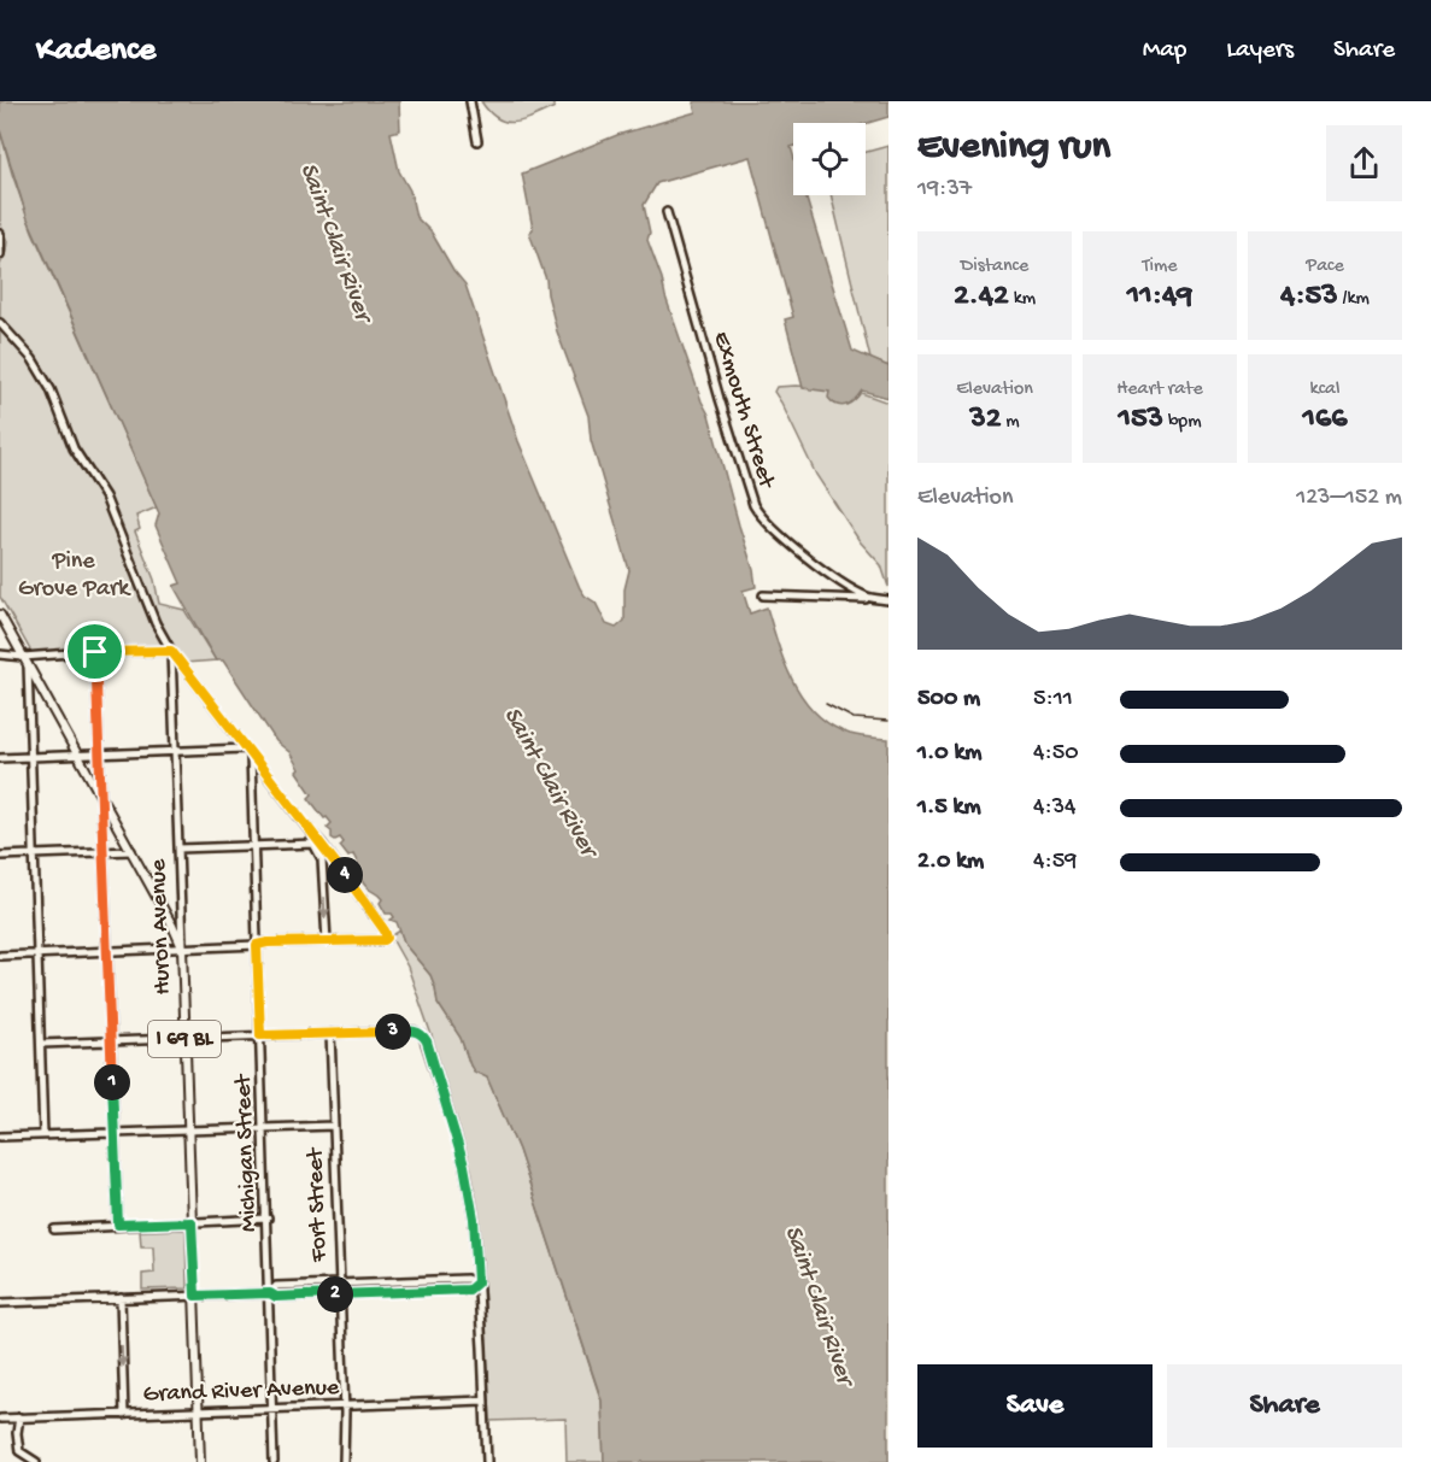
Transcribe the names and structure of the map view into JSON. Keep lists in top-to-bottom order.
{
  "streets": {
    "main road": ["Huron Avenue", "I 69 BL"],
    "street": [
      "Exmouth Street",
      "Michigan Street",
      "Fort Street",
      "Grand River Avenue"
    ]
  },
  "crossings": [
    ["Huron Avenue", "I 69 BL"],
    ["Huron Avenue", "Grand River Avenue"],
    ["Michigan Street", "Grand River Avenue"],
    ["Fort Street", "Grand River Avenue"]
  ],
  "water": ["Saint Clair River"],
  "parks": ["Pine Grove Park"],
  "page": {
    "header": "Kadence",
    "nav": ["Map", "Layers", "Share"],
    "heading": ["Evening run", "19:37"],
    "stats": [
      ["Distance", "2.42 km"],
      ["Time", "11:49"],
      ["Pace", "4:53 /km"],
      ["Elevation", "32 m"],
      ["Heart rate", "153 bpm"],
      ["kcal", "166"]
    ],
    "chart": ["Elevation", "123–152 m"],
    "list": [
      {
        "name": "500 m",
        "note": "5:11"
      },
      {
        "name": "1.0 km",
        "note": "4:50"
      },
      {
        "name": "1.5 km",
        "note": "4:34"
      },
      {
        "name": "2.0 km",
        "note": "4:59"
      }
    ],
    "pins": [
      "4",
      "3",
      "1",
      "2"
    ],
    "buttons": ["Save", "Share"]
  }
}
